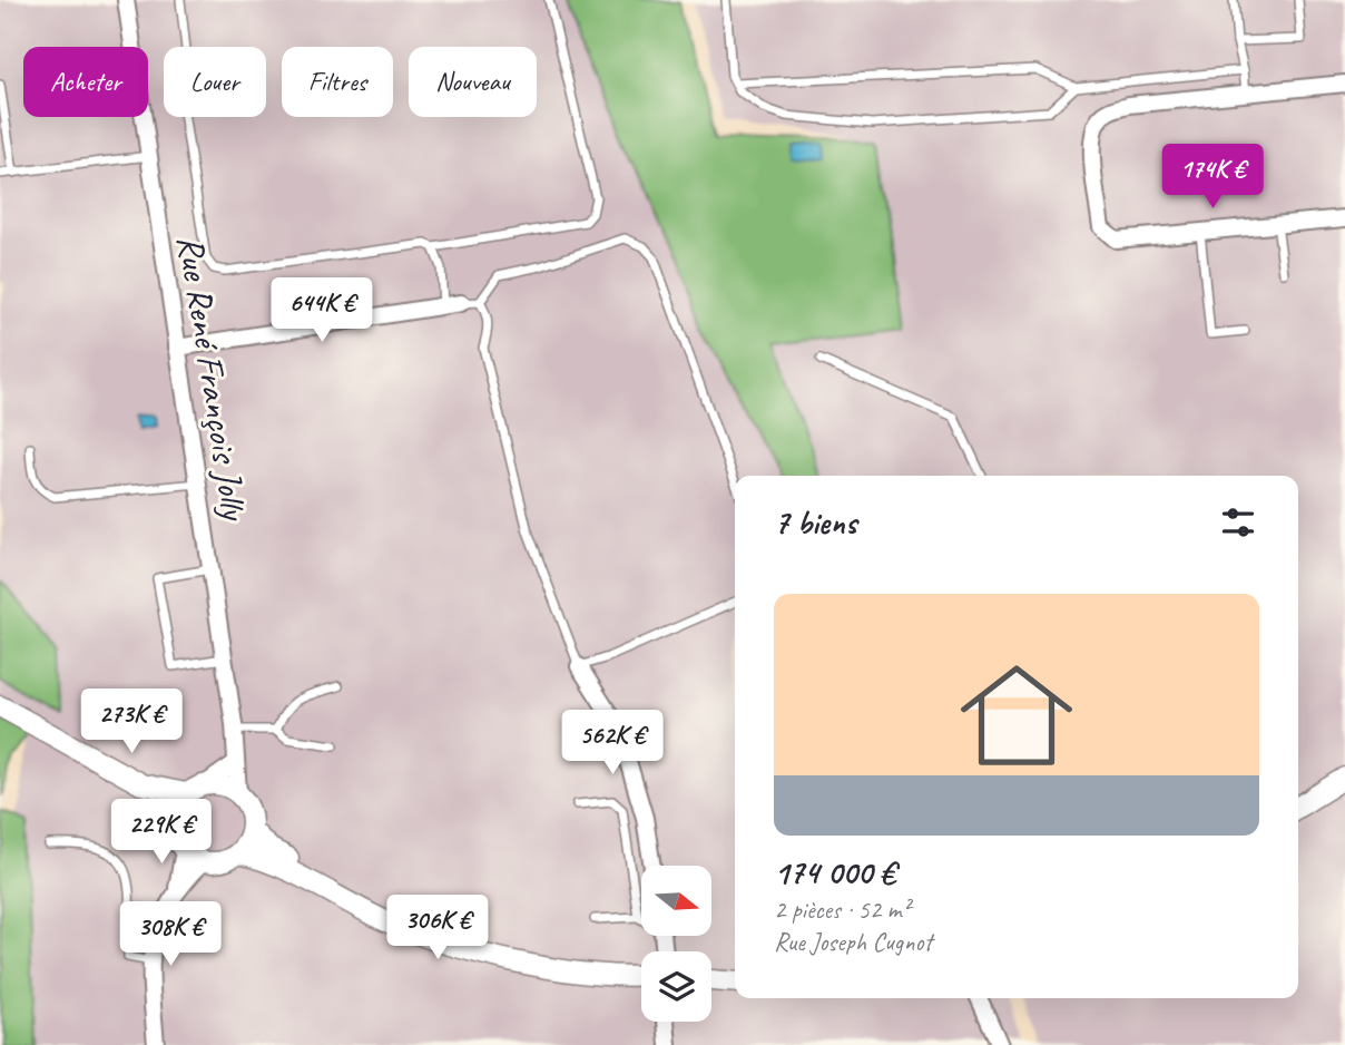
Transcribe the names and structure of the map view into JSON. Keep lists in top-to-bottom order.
{
  "streets": {
    "street": ["Rue René François Jolly"]
  },
  "north": "right",
  "page": {
    "chip": [
      "Acheter",
      "Louer",
      "Filtres",
      "Nouveau"
    ],
    "price": [
      "174K €",
      "644K €",
      "273K €",
      "562K €",
      "229K €",
      "306K €",
      "308K €"
    ],
    "heading": "7 biens",
    "list": [
      {
        "name": "174 000 €",
        "note": "2 pièces · 52 m² · Rue Joseph Cugnot"
      }
    ]
  }
}
